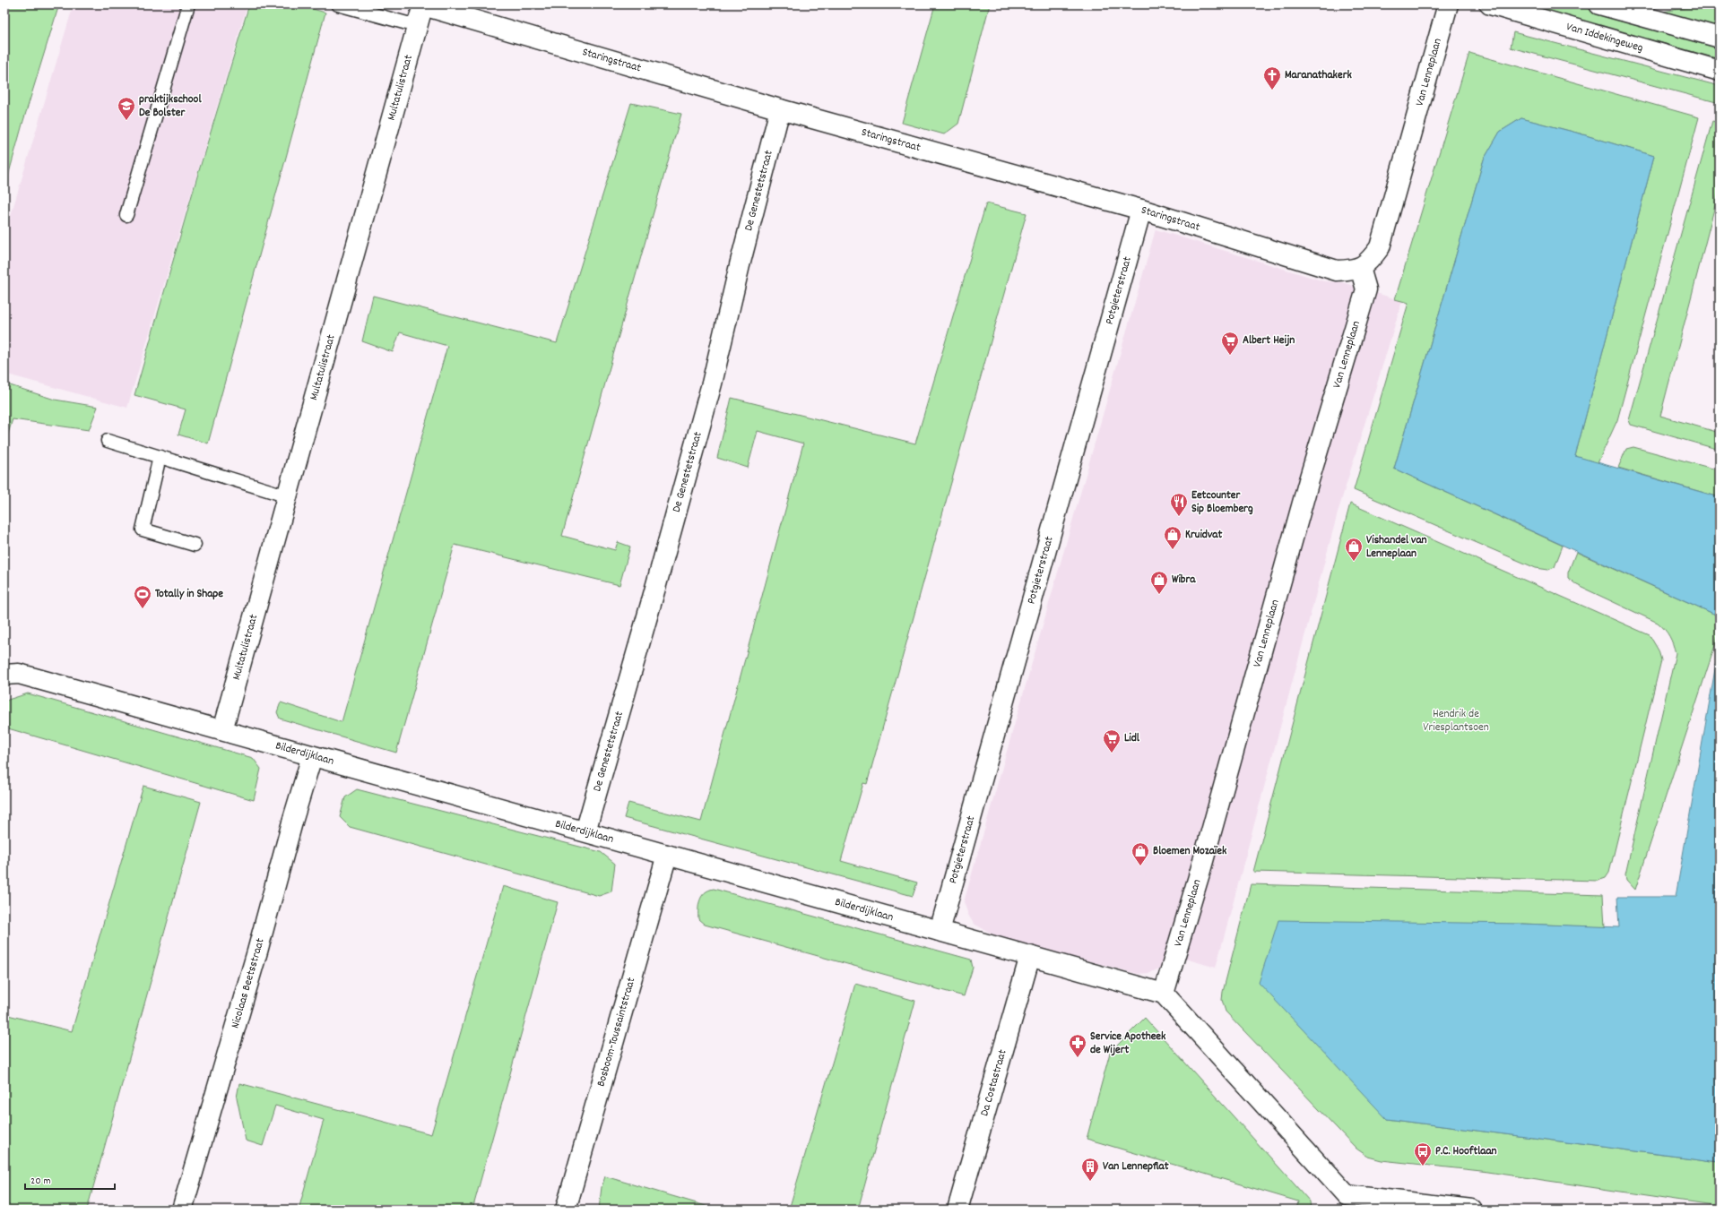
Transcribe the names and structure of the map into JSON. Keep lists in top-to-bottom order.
{
  "streets": {
    "street": [
      "Van Iddekingeweg",
      "Staringstraat",
      "Van Lenneplaan",
      "Multatulistraat",
      "De Genestetstraat",
      "Potgieterstraat",
      "Bilderdijklaan",
      "Nicolaas Beetsstraat",
      "Bosboom-Toussaintstraat",
      "Da Costastraat"
    ]
  },
  "crossings": [
    ["Staringstraat", "Van Lenneplaan"],
    ["Staringstraat", "Multatulistraat"],
    ["Staringstraat", "De Genestetstraat"],
    ["Staringstraat", "Potgieterstraat"],
    ["Van Lenneplaan", "Bilderdijklaan"],
    ["Multatulistraat", "Bilderdijklaan"],
    ["De Genestetstraat", "Bilderdijklaan"],
    ["Potgieterstraat", "Bilderdijklaan"],
    ["Bilderdijklaan", "Nicolaas Beetsstraat"],
    ["Bilderdijklaan", "Bosboom-Toussaintstraat"],
    ["Bilderdijklaan", "Da Costastraat"]
  ],
  "parks": ["Hendrik de Vriesplantsoen"],
  "places": {
    "church": ["Maranathakerk"],
    "school or university": ["praktijkschool De Bolster"],
    "supermarket": ["Albert Heijn", "Lidl"],
    "restaurant": ["Eetcounter Sip Bloemberg"],
    "shop": [
      "Kruidvat",
      "Vishandel van Lenneplaan",
      "Wibra",
      "Bloemen Mozaïek"
    ],
    "sports": ["Totally in Shape"],
    "pharmacy": ["Service Apotheek de Wijert"],
    "bus stop": ["P.C. Hooftlaan"],
    "building": ["Van Lennepflat"]
  },
  "scale_bar": "20 m"
}
